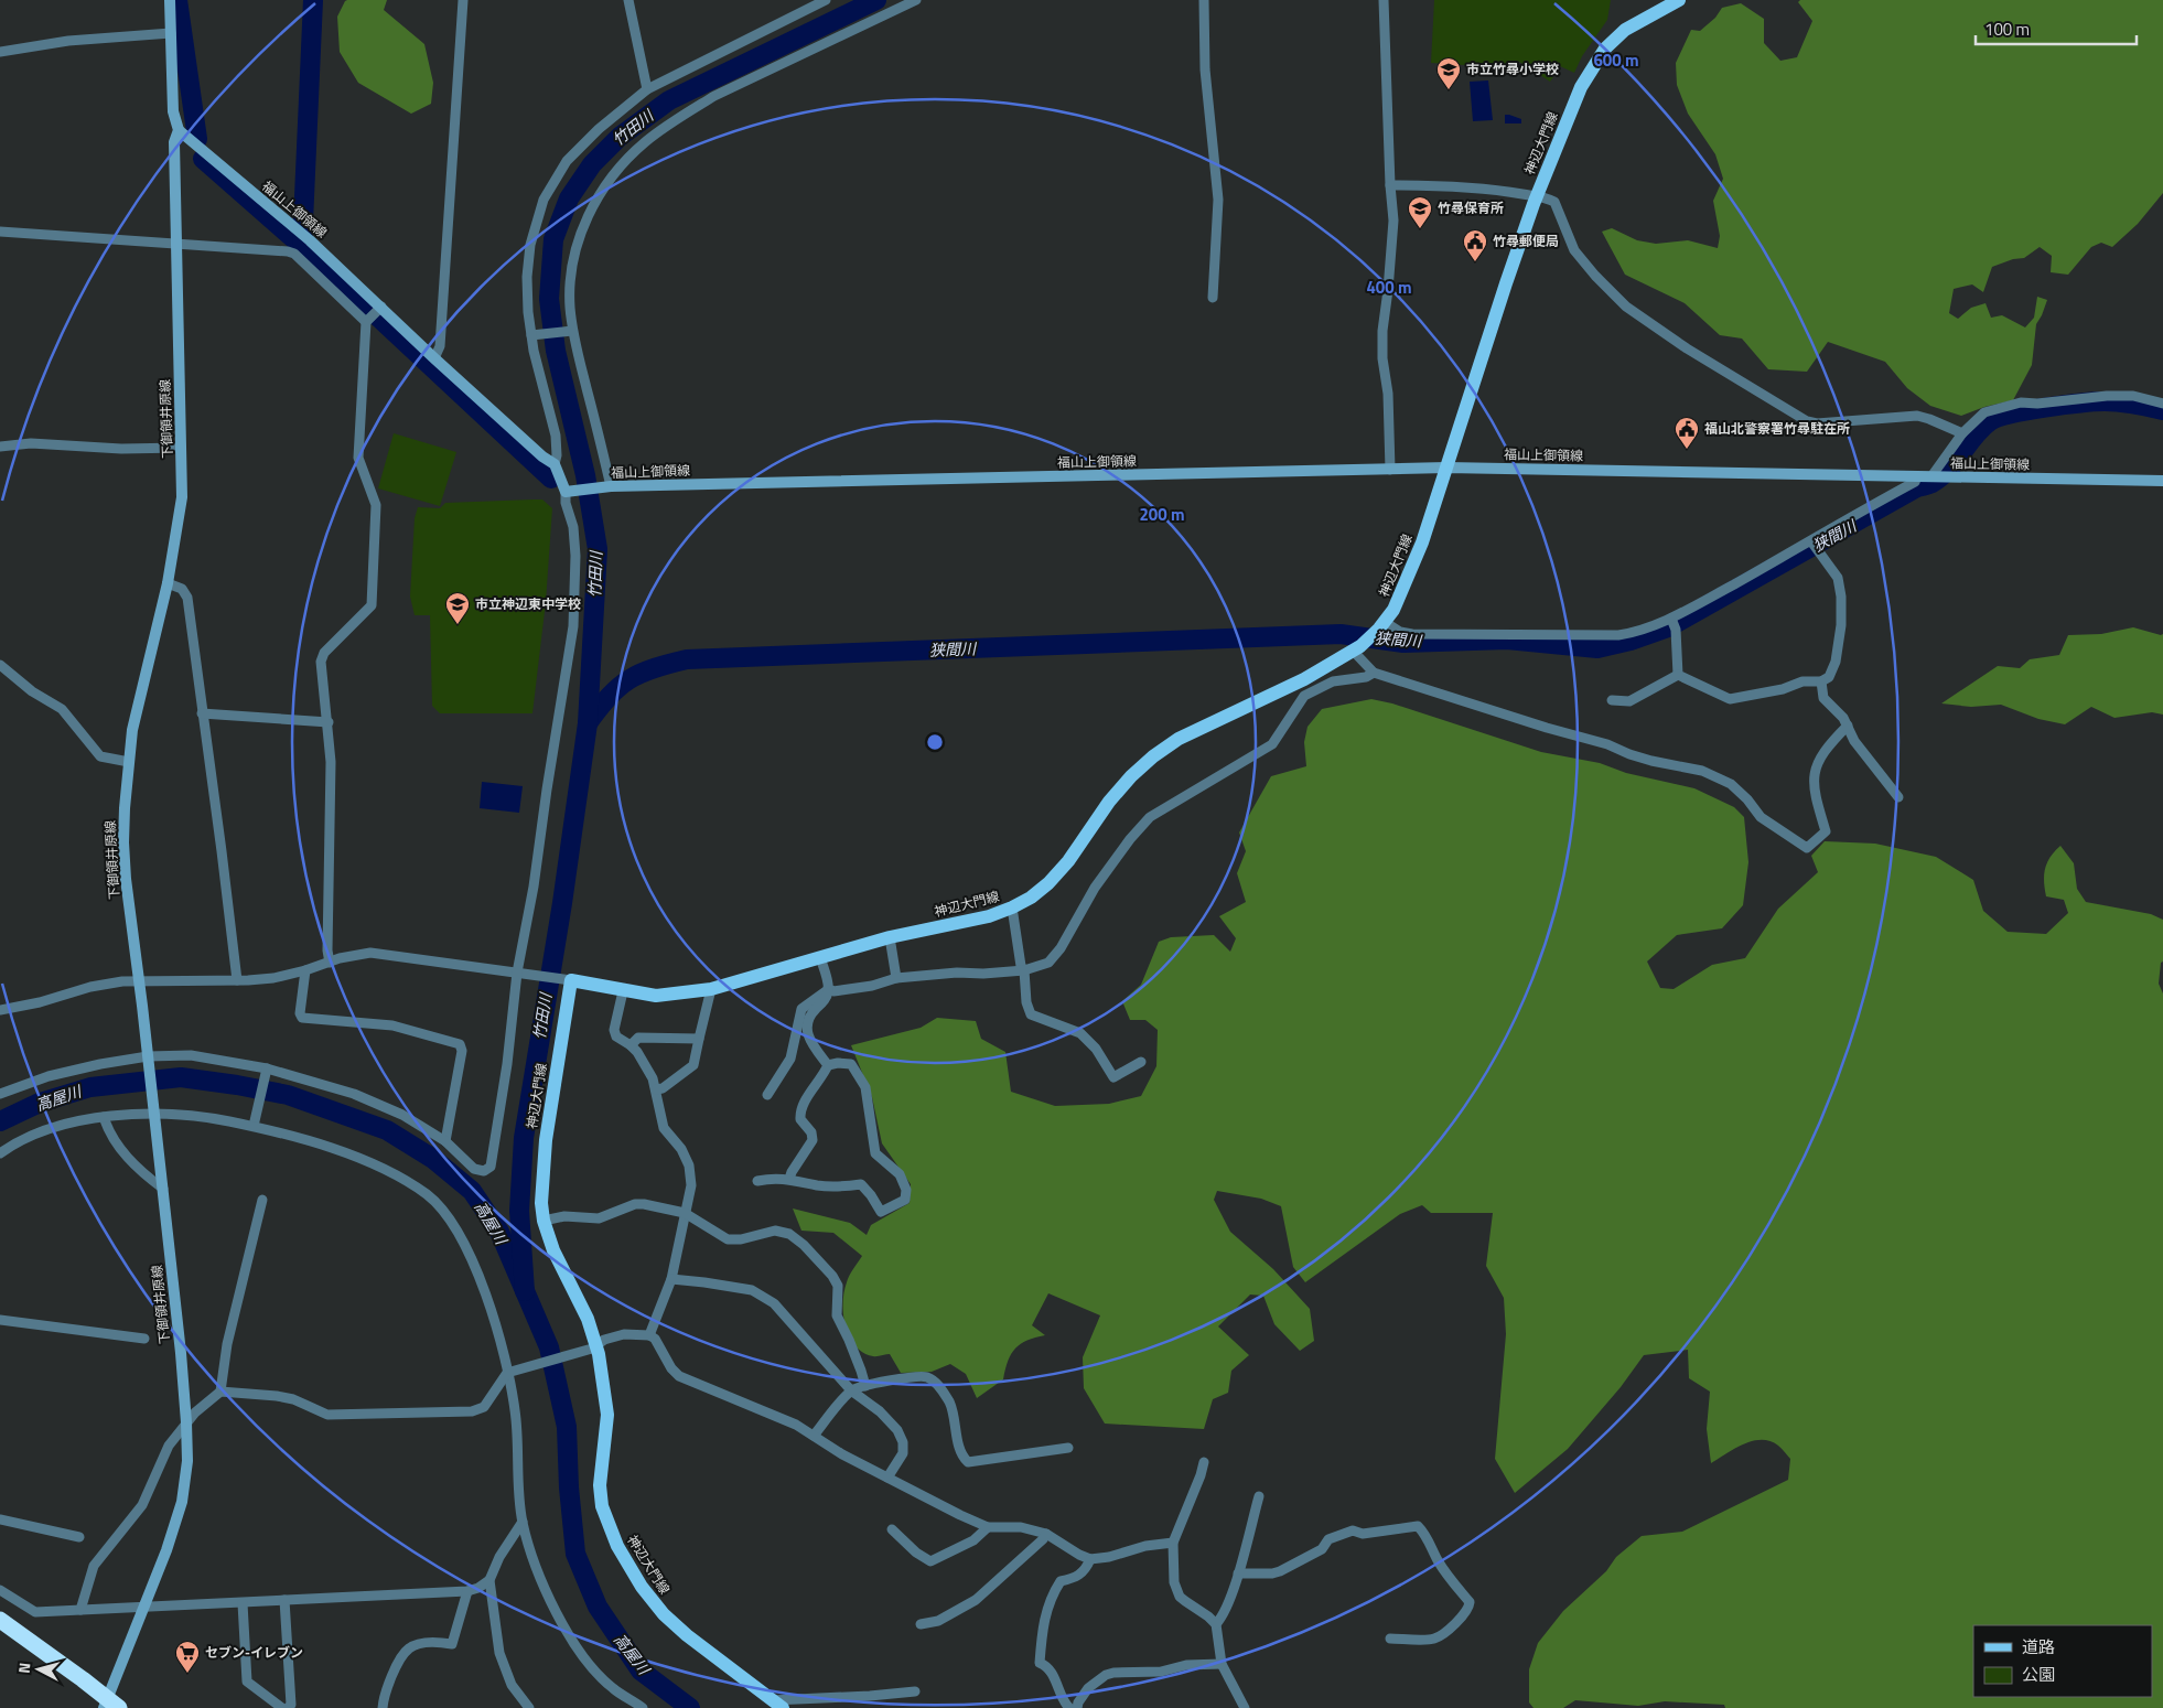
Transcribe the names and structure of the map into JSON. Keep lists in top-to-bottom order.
{
  "streets": {
    "main road": ["神辺大門線", "福山上御領線", "下御領井原線"]
  },
  "crossings": [
    ["神辺大門線", "福山上御領線"],
    ["福山上御領線", "下御領井原線"]
  ],
  "water": ["竹田川", "狭間川", "高屋川"],
  "places": {
    "school or university": ["市立竹尋小学校", "竹尋保育所", "市立神辺東中学校"],
    "public building": ["竹尋郵便局", "福山北警察署竹尋駐在所"],
    "supermarket": ["セブン-イレブン"]
  },
  "legend": ["道路", "公園"],
  "scale_bar": "100 m",
  "north": "left",
  "rings": ["600 m", "400 m", "200 m"]
}
